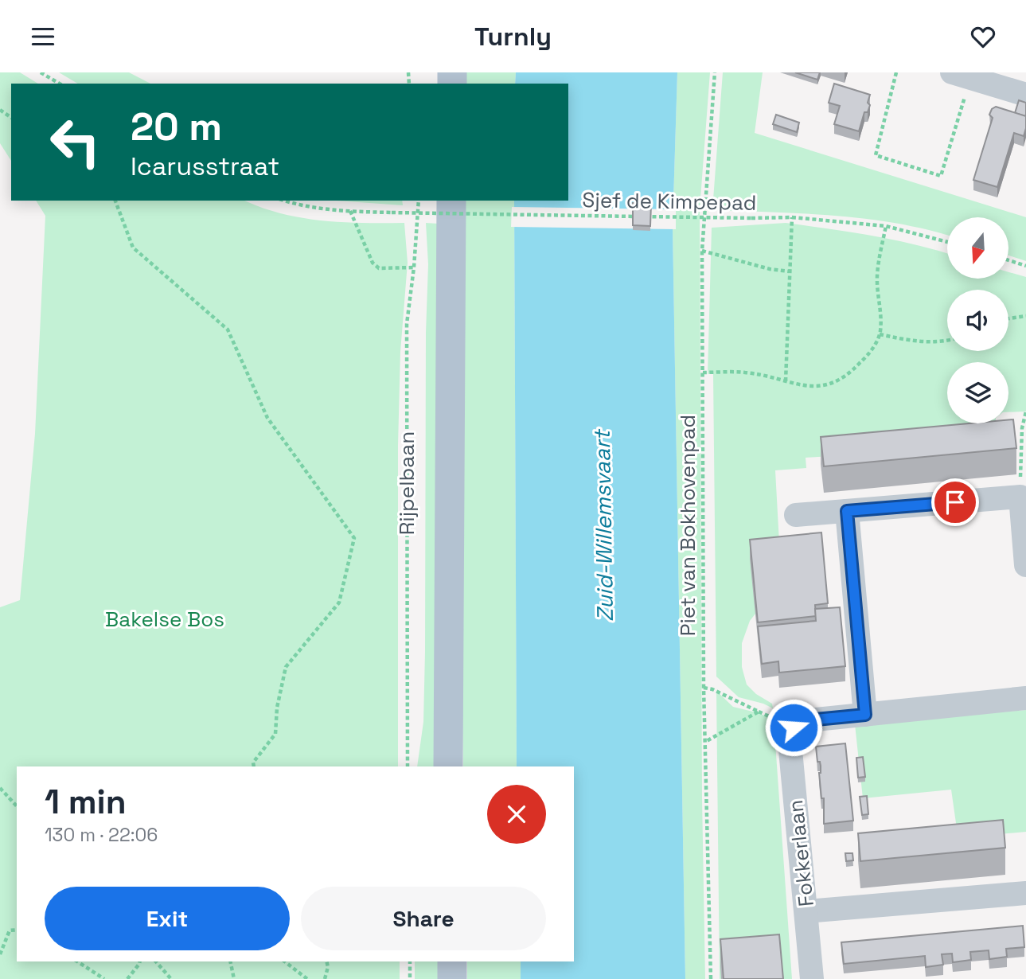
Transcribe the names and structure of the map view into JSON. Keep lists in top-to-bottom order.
{
  "streets": {
    "main road": ["Rijpelbaan"],
    "street": ["Fokkerlaan"],
    "path": ["Sjef de Kimpepad", "Piet van Bokhovenpad"]
  },
  "water": ["Zuid-Willemsvaart"],
  "parks": ["Bakelse Bos"],
  "north": "bottom",
  "page": {
    "header": "Turnly",
    "turn": ["20 m", "Icarusstraat"],
    "heading": ["1 min", "130 m · 22:06"],
    "buttons": ["Exit", "Share"]
  }
}
